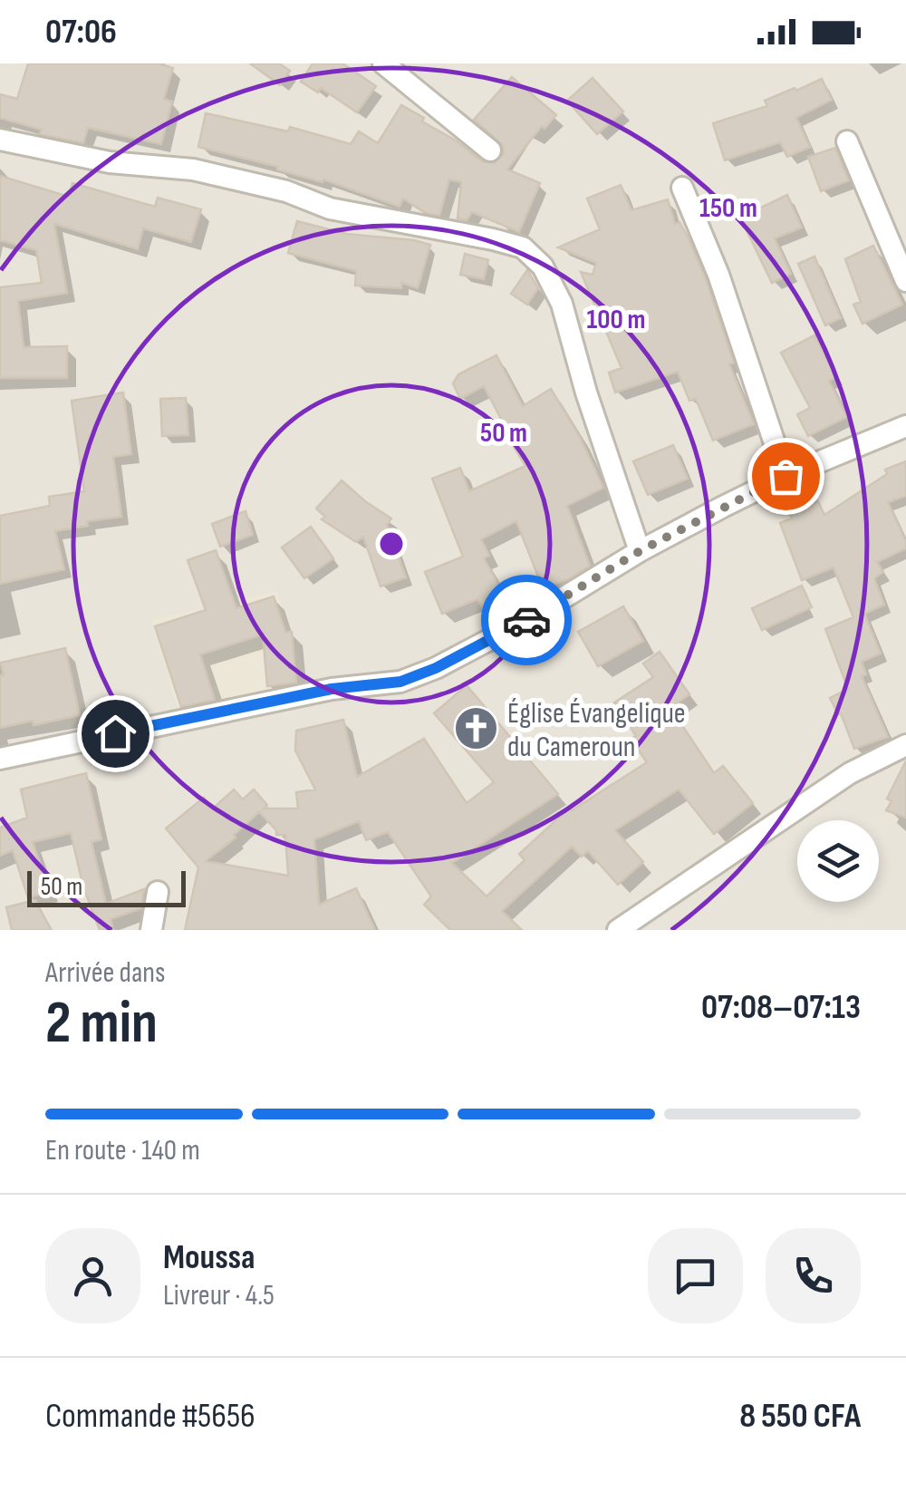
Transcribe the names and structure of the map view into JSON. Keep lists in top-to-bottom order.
{
  "places": {
    "church": ["Église Évangelique du Cameroun"]
  },
  "scale_bar": "50 m",
  "page": {
    "status": "07:06",
    "scale": "50 m",
    "heading": ["2 min", "Arrivée dans", "07:08–07:13"],
    "panel": [
      "Moussa",
      "Livreur · 4.5",
      "Commande #5656",
      "8 550 CFA"
    ],
    "bar": "En route · 140 m"
  },
  "rings": ["150 m", "100 m", "50 m"]
}
